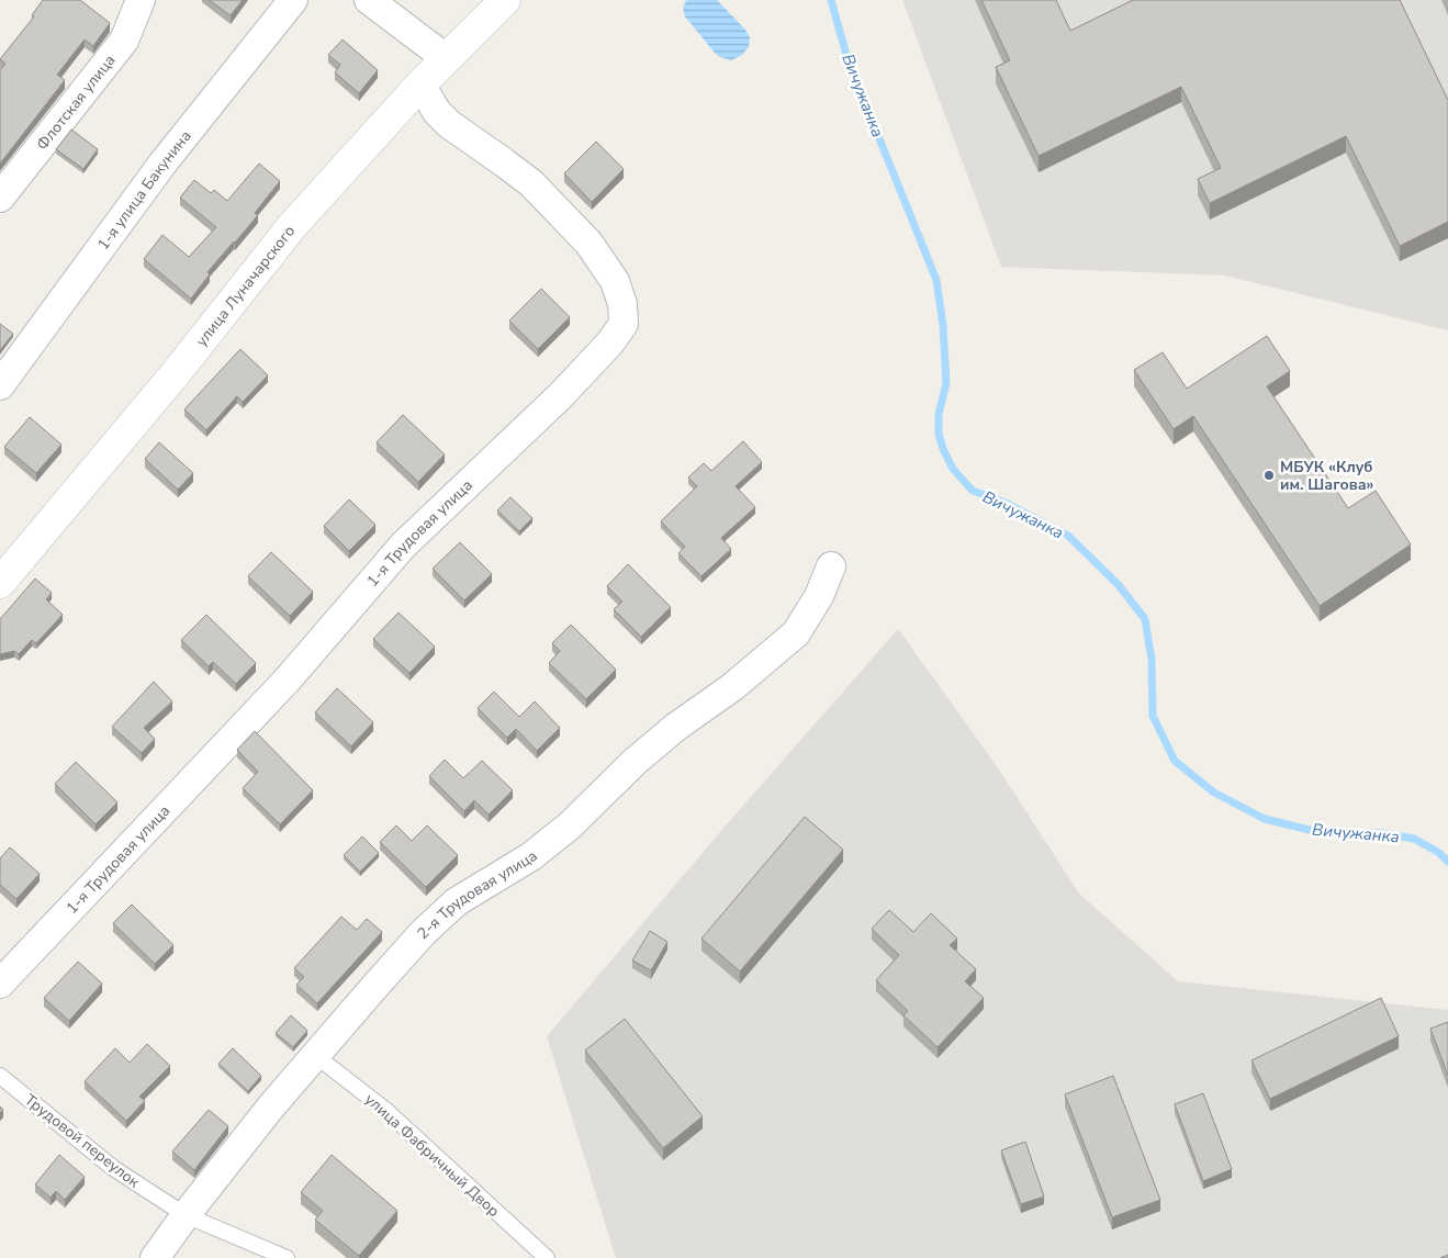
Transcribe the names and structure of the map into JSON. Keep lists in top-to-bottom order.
{
  "streets": {
    "main road": ["улица Луначарского"],
    "street": [
      "Флотская улица",
      "1-я улица Бакунина",
      "1-я Трудовая улица",
      "2-я Трудовая улица"
    ],
    "lane": ["Трудовой переулок", "улица Фабричный Двор"]
  },
  "crossings": [
    ["улица Луначарского", "1-я Трудовая улица"],
    ["2-я Трудовая улица", "Трудовой переулок"],
    ["2-я Трудовая улица", "улица Фабричный Двор"]
  ],
  "water": ["Вичужанка"],
  "places": ["МБУК «Клуб им. Шагова»"]
}
